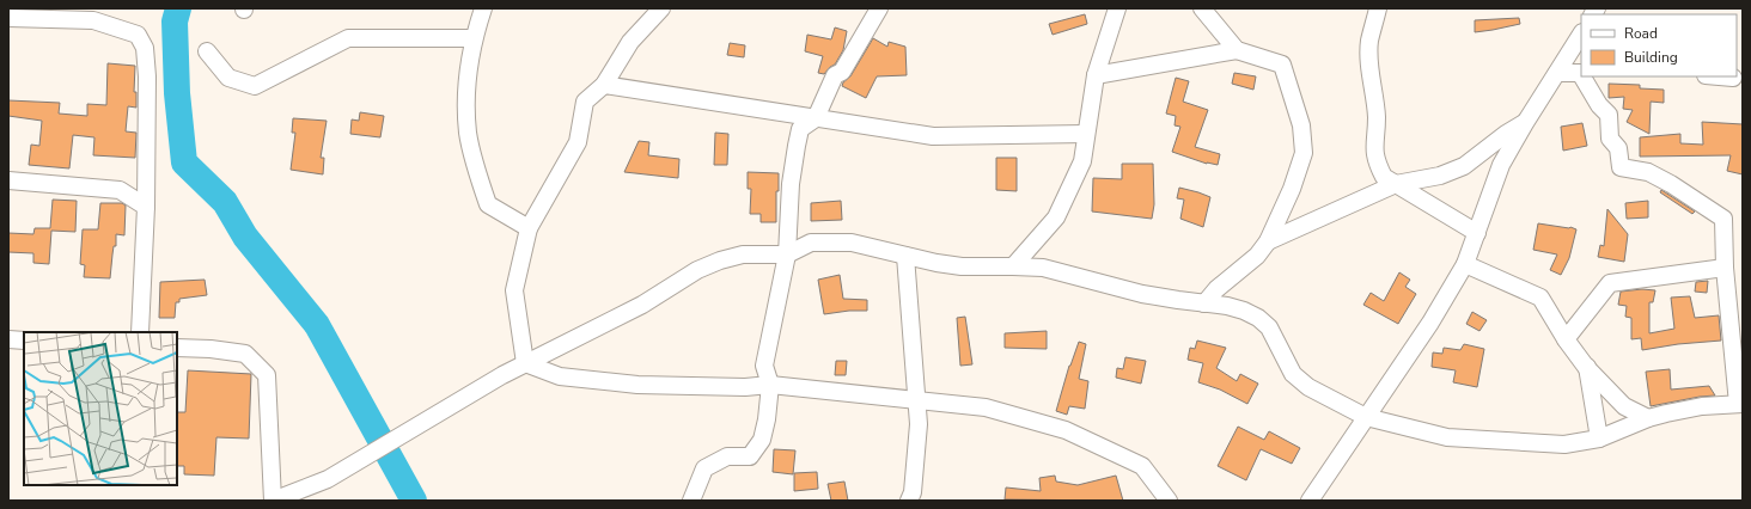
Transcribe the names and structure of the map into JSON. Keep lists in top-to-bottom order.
{
  "legend": ["Road", "Building"]
}
